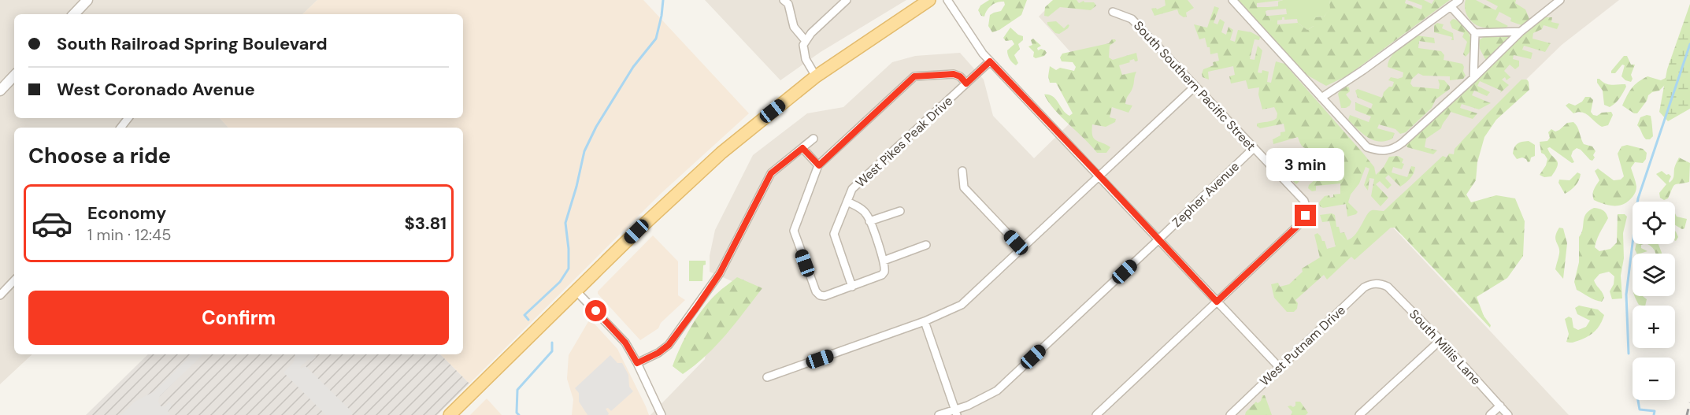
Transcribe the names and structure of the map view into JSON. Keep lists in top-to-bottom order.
{
  "streets": {
    "street": [
      "South Southern Pacific Street",
      "West Pikes Peak Drive",
      "Zepher Avenue",
      "West Putnam Drive",
      "South Millis Lane"
    ]
  },
  "crossings": [
    ["South Southern Pacific Street", "Zepher Avenue"],
    ["West Putnam Drive", "South Millis Lane"]
  ],
  "page": {
    "banner": ["South Railroad Spring Boulevard", "West Coronado Avenue"],
    "heading": "Choose a ride",
    "bubble": "3 min",
    "list": [
      {
        "name": "Economy",
        "note": "1 min · 12:45",
        "value": "$3.81"
      }
    ],
    "map_buttons": ["+", "−"],
    "buttons": "Confirm"
  }
}
